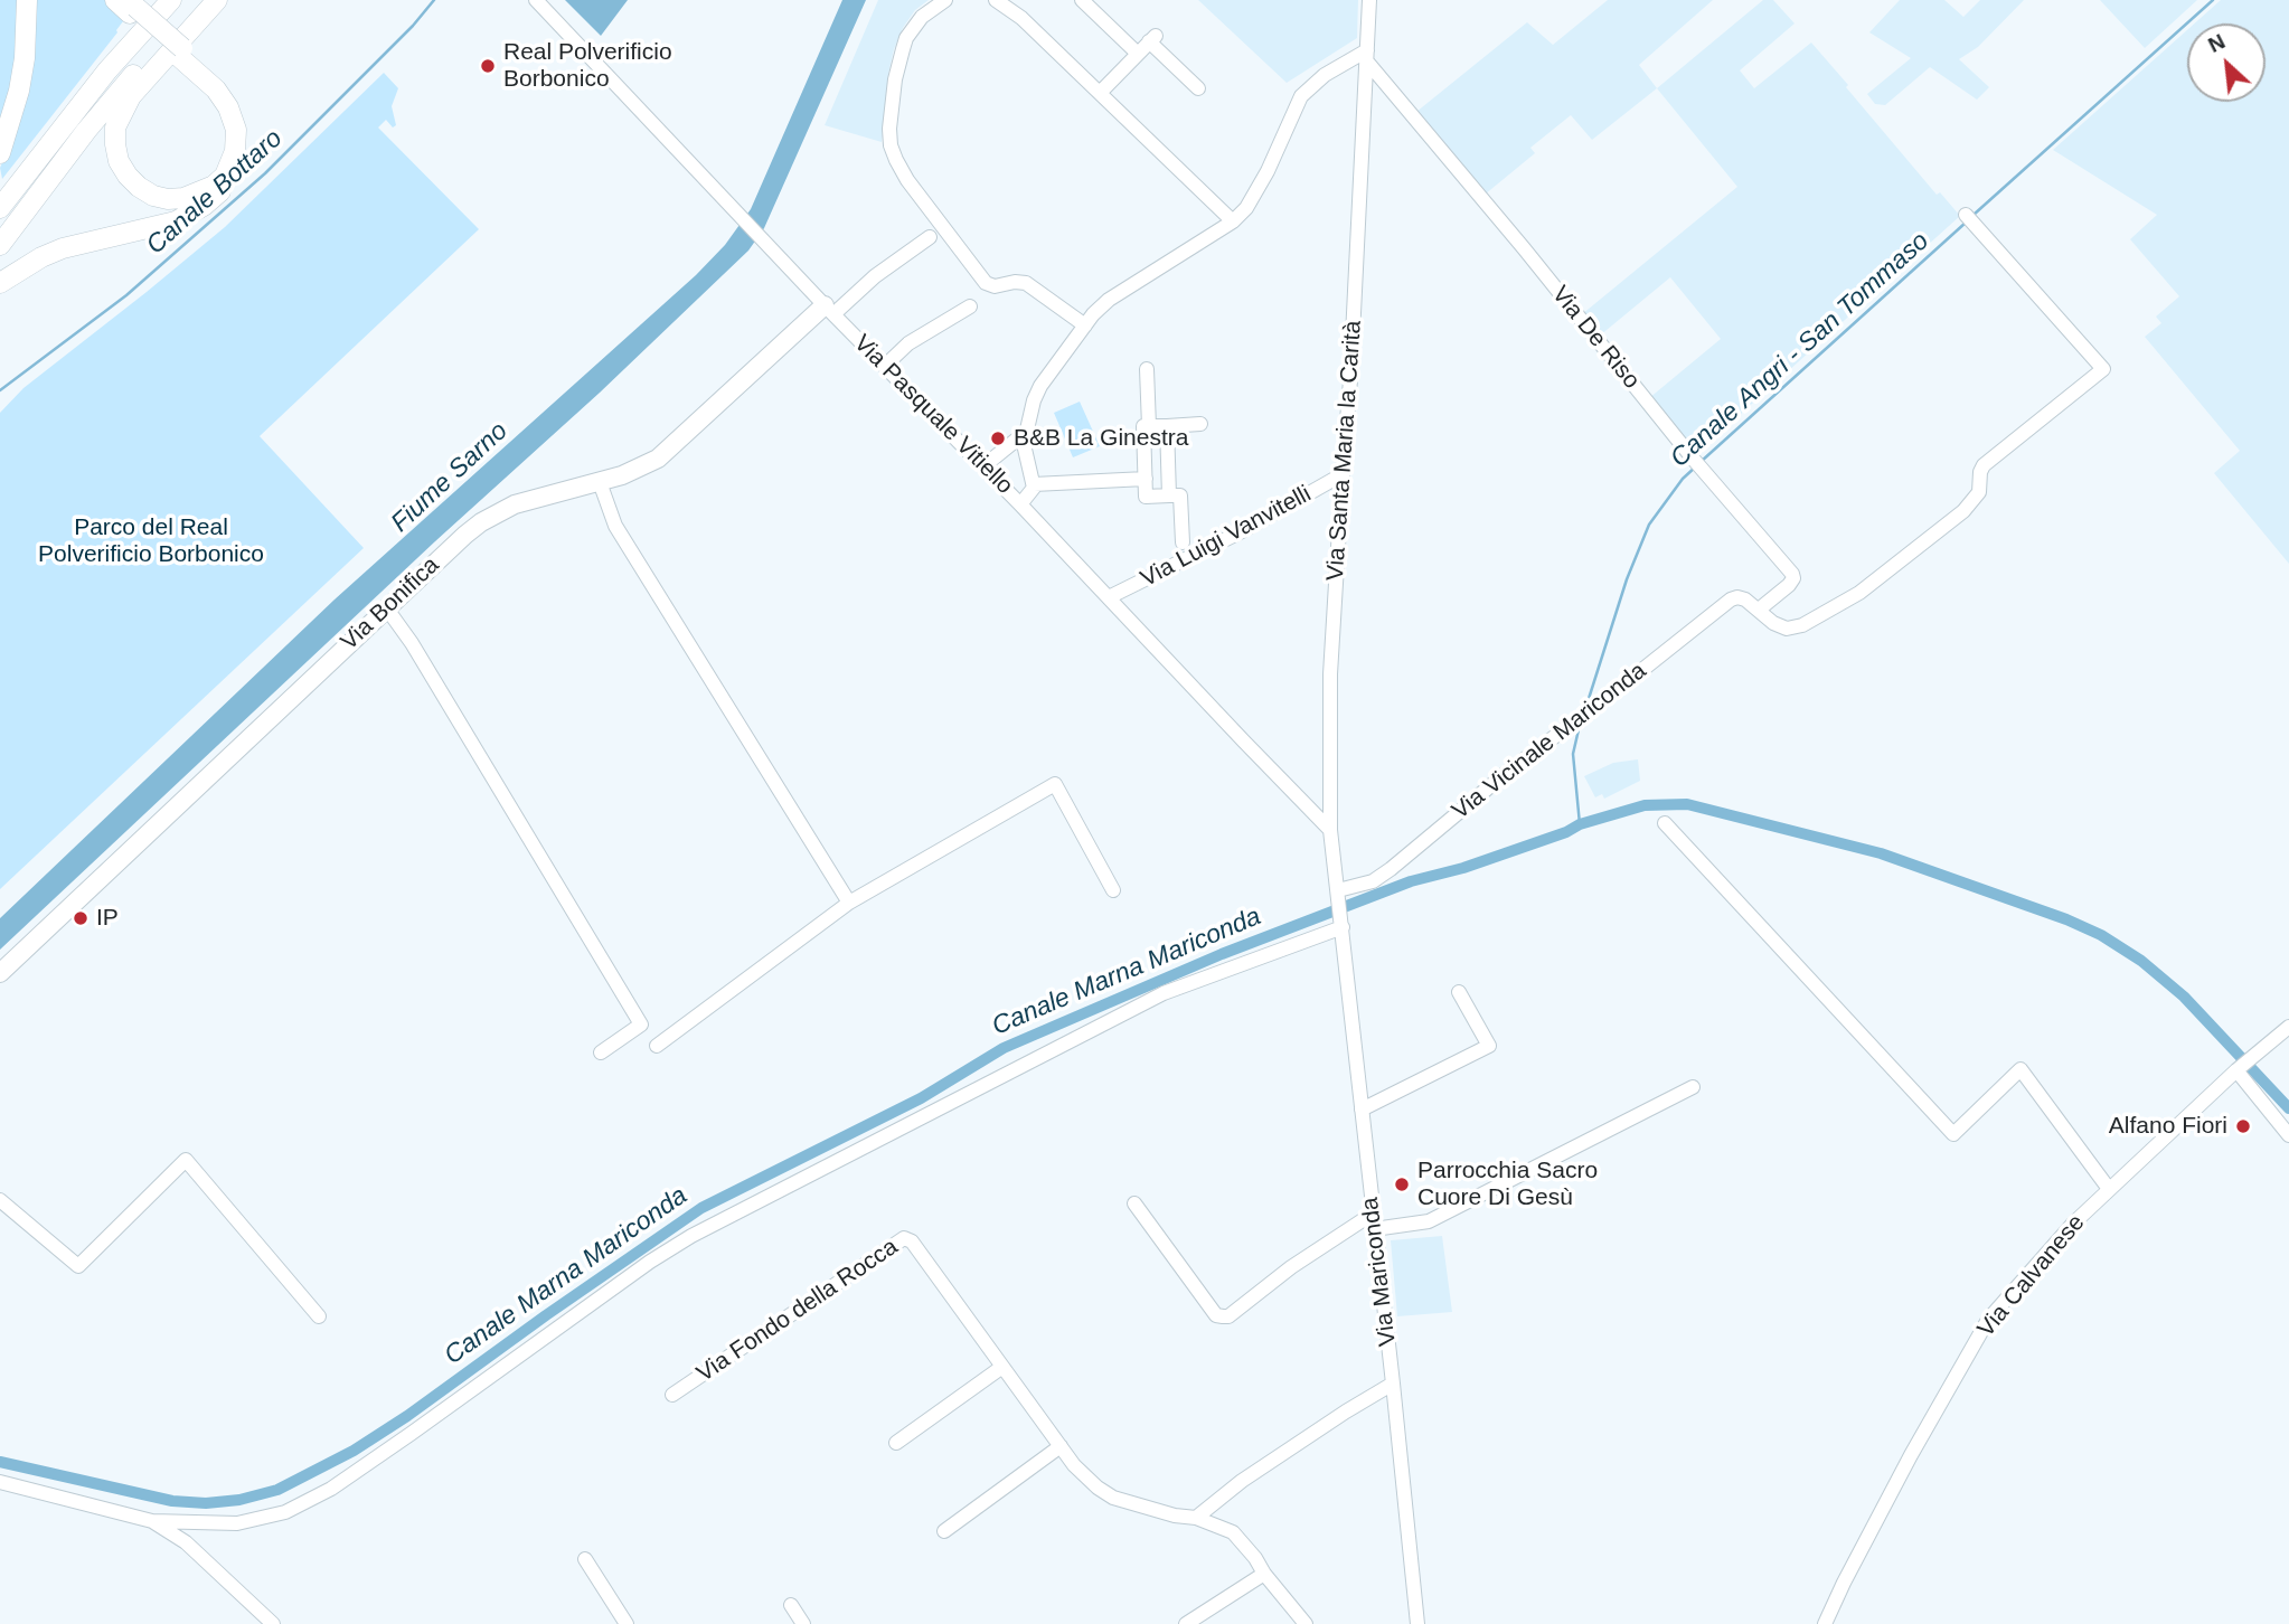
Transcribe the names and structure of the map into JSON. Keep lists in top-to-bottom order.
{
  "streets": {
    "main road": ["Via Bonifica"],
    "street": [
      "Via De Riso",
      "Via Pasquale Vitiello",
      "Via Santa Maria la Carità",
      "Via Luigi Vanvitelli",
      "Via Vicinale Mariconda",
      "Via Mariconda",
      "Via Calvanese",
      "Via Fondo della Rocca"
    ]
  },
  "crossings": [
    ["Via De Riso", "Via Santa Maria la Carità"],
    ["Via De Riso", "Via Vicinale Mariconda"],
    ["Via Pasquale Vitiello", "Via Santa Maria la Carità"],
    ["Via Pasquale Vitiello", "Via Luigi Vanvitelli"],
    ["Via Pasquale Vitiello", "Via Bonifica"],
    ["Via Santa Maria la Carità", "Via Luigi Vanvitelli"],
    ["Via Santa Maria la Carità", "Via Vicinale Mariconda"],
    ["Via Santa Maria la Carità", "Via Mariconda"]
  ],
  "water": [
    "Canale Bottaro",
    "Canale Angri - San Tommaso",
    "Fiume Sarno",
    "Canale Marna Mariconda"
  ],
  "parks": ["Parco del Real Polverificio Borbonico"],
  "places": [
    "Real Polverificio Borbonico",
    "B&B La Ginestra",
    "IP",
    "Alfano Fiori",
    "Parrocchia Sacro Cuore Di Gesù"
  ],
  "north": "top left"
}
